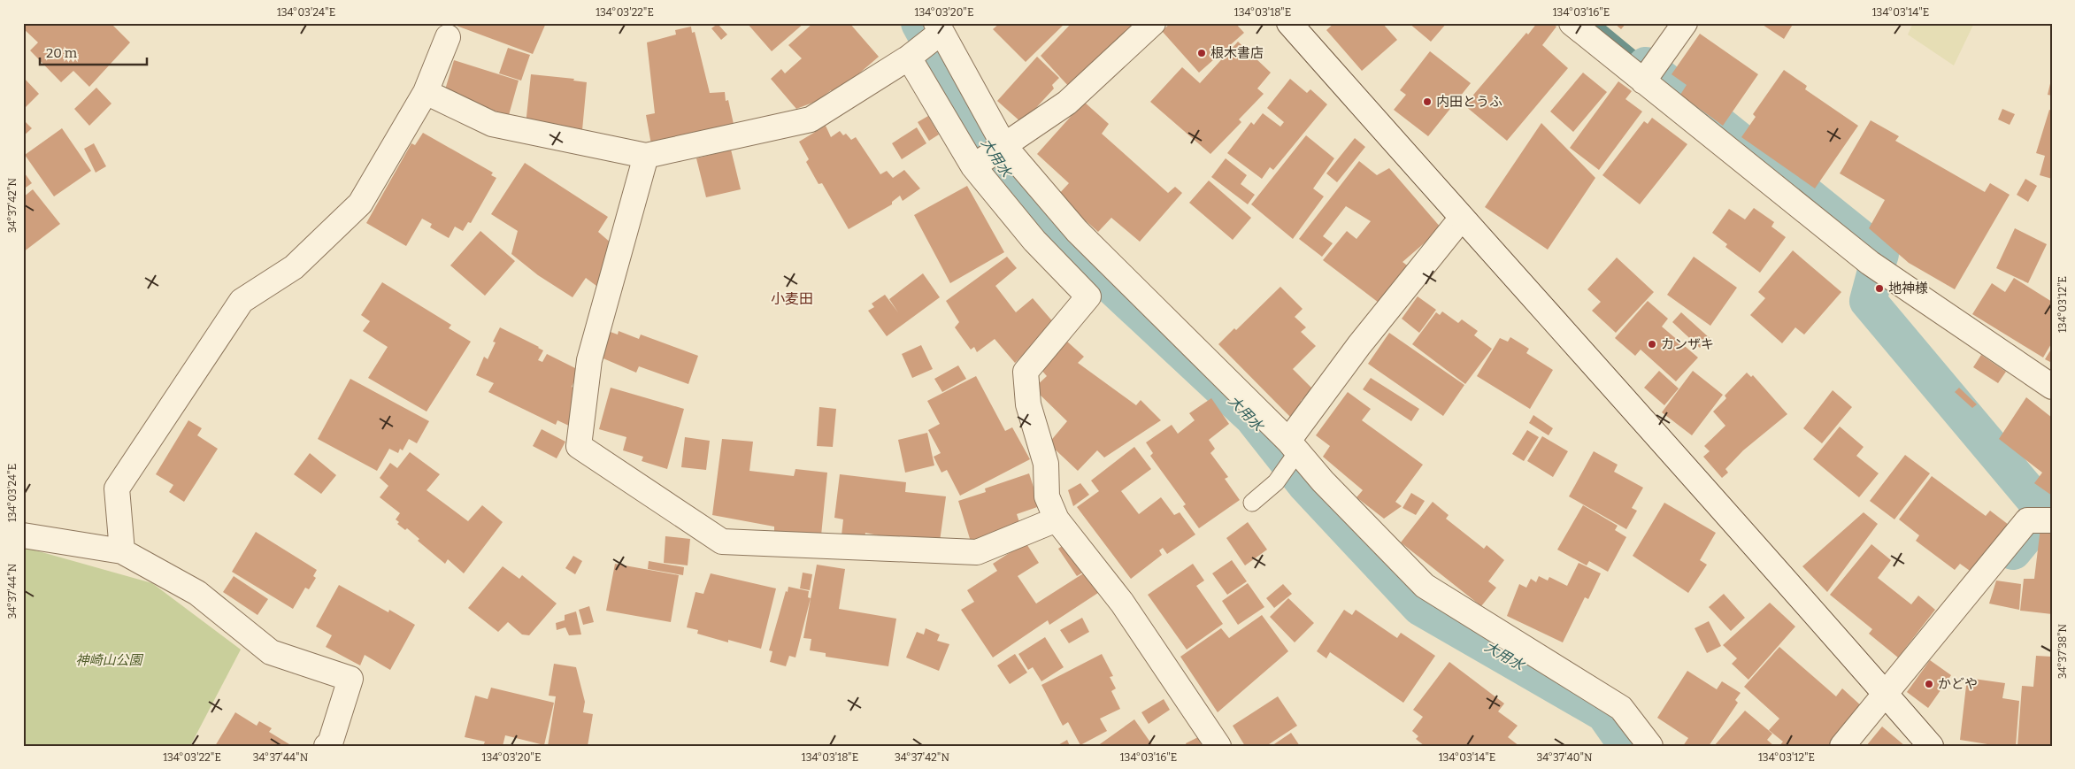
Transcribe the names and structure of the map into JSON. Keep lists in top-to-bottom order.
{
  "districts": ["小麦田"],
  "water": ["大用水"],
  "parks": ["神崎山公園"],
  "places": [
    "根木書店",
    "内田とうふ",
    "地神様",
    "カンザキ",
    "かどや"
  ],
  "scale_bar": "20 m",
  "coordinates": [
    "134°03'24\"E",
    "134°03'22\"E",
    "134°03'20\"E",
    "134°03'18\"E",
    "134°03'16\"E",
    "134°03'14\"E",
    "34°37'42\"N",
    "134°03'12\"E",
    "34°37'44\"N",
    "34°37'38\"N",
    "34°37'40\"N"
  ]
}
